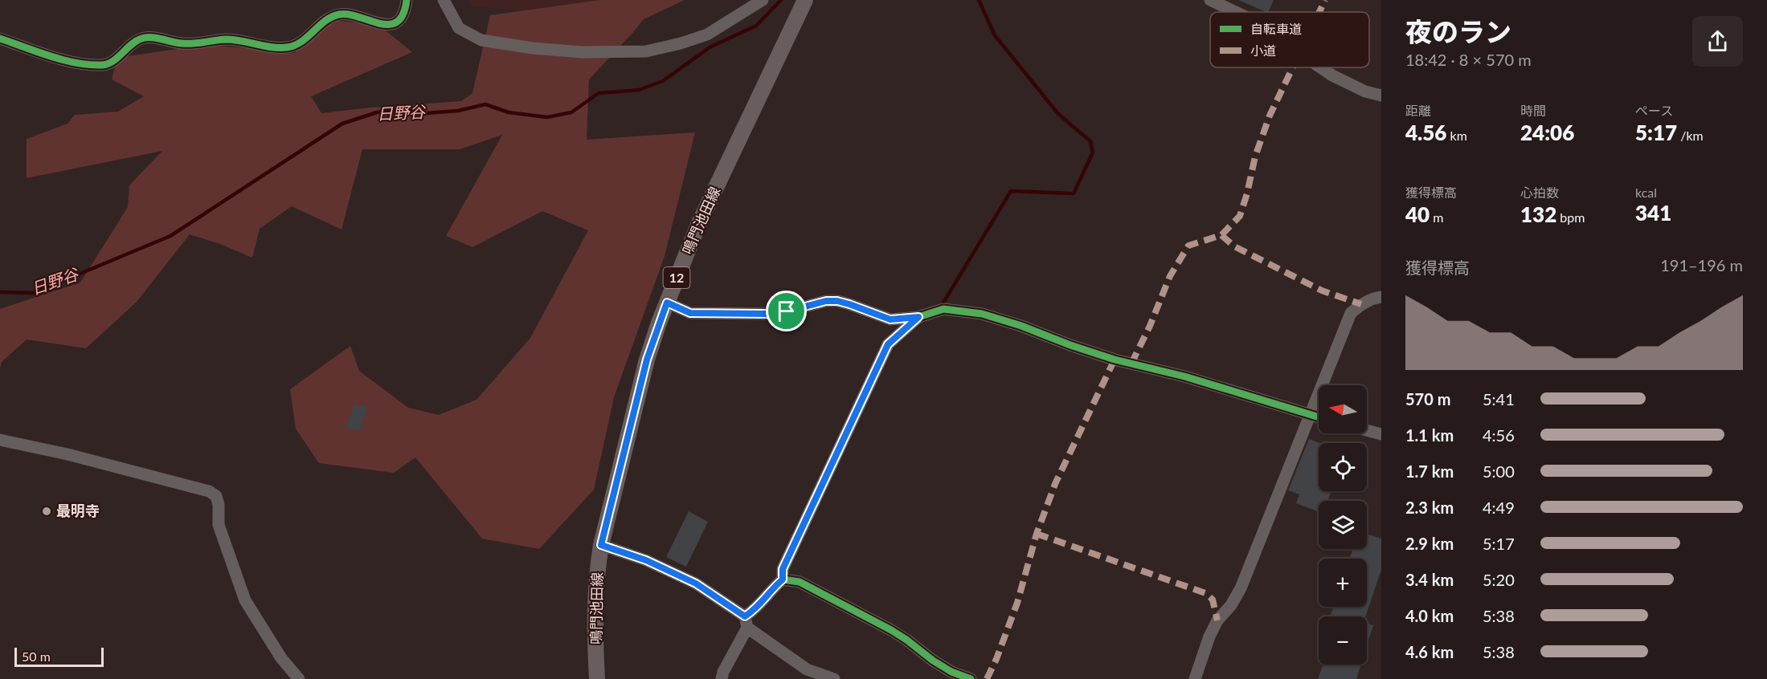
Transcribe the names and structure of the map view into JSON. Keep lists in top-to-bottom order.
{
  "streets": {
    "main road": ["鳴門池田線", "12"]
  },
  "water": ["日野谷"],
  "places": ["最明寺"],
  "legend": ["自転車道", "小道"],
  "scale_bar": "50 m",
  "north": "left",
  "page": {
    "heading": ["夜のラン", "18:42 · 8 × 570 m"],
    "stats": [
      ["距離", "4.56 km"],
      ["時間", "24:06"],
      ["ペース", "5:17 /km"],
      ["獲得標高", "40 m"],
      ["心拍数", "132 bpm"],
      ["kcal", "341"]
    ],
    "chart": ["獲得標高", "191–196 m"],
    "list": [
      {
        "name": "570 m",
        "note": "5:41"
      },
      {
        "name": "1.1 km",
        "note": "4:56"
      },
      {
        "name": "1.7 km",
        "note": "5:00"
      },
      {
        "name": "2.3 km",
        "note": "4:49"
      },
      {
        "name": "2.9 km",
        "note": "5:17"
      },
      {
        "name": "3.4 km",
        "note": "5:20"
      },
      {
        "name": "4.0 km",
        "note": "5:38"
      },
      {
        "name": "4.6 km",
        "note": "5:38"
      }
    ],
    "map_buttons": ["+", "−"],
    "scale": "50 m"
  }
}
